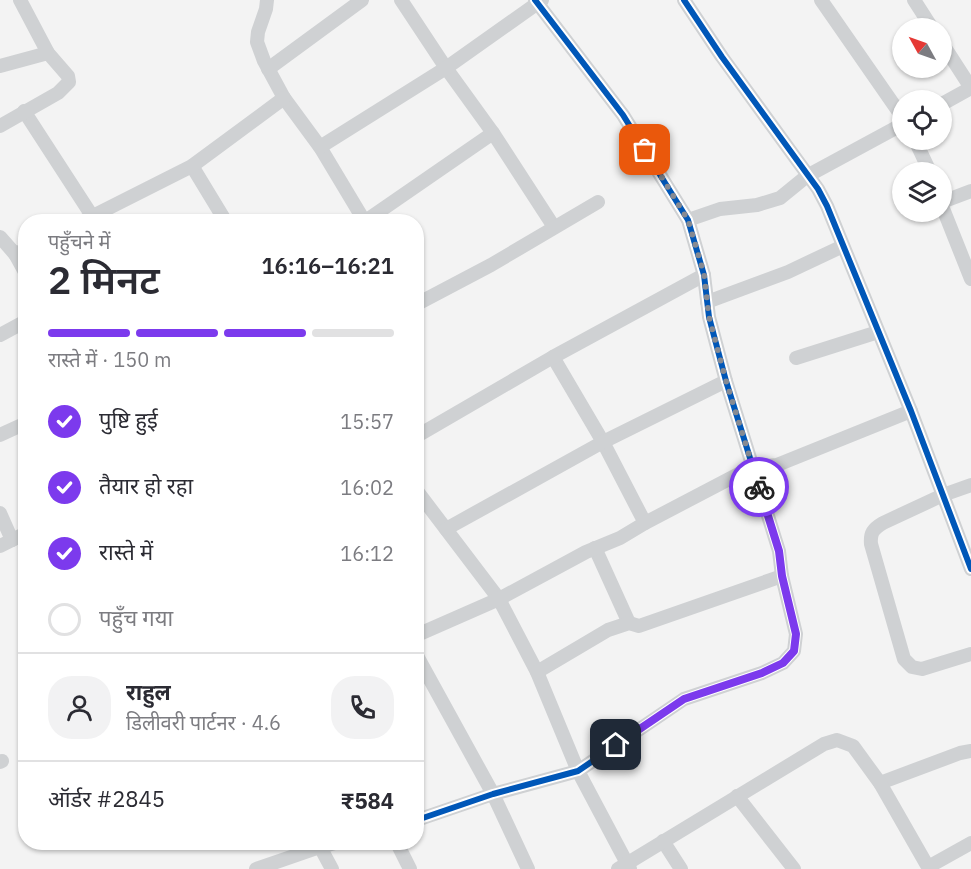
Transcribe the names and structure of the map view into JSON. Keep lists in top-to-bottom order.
{
  "north": "top left",
  "page": {
    "heading": ["2 मिनट", "पहुँचने में", "16:16–16:21"],
    "panel": [
      "राहुल",
      "डिलीवरी पार्टनर · 4.6",
      "ऑर्डर #2845",
      "₹584"
    ],
    "bar": "रास्ते में · 150 m",
    "list": [
      ["पुष्टि हुई", "15:57"],
      ["तैयार हो रहा", "16:02"],
      ["रास्ते में", "16:12"],
      "पहुँच गया"
    ]
  }
}
